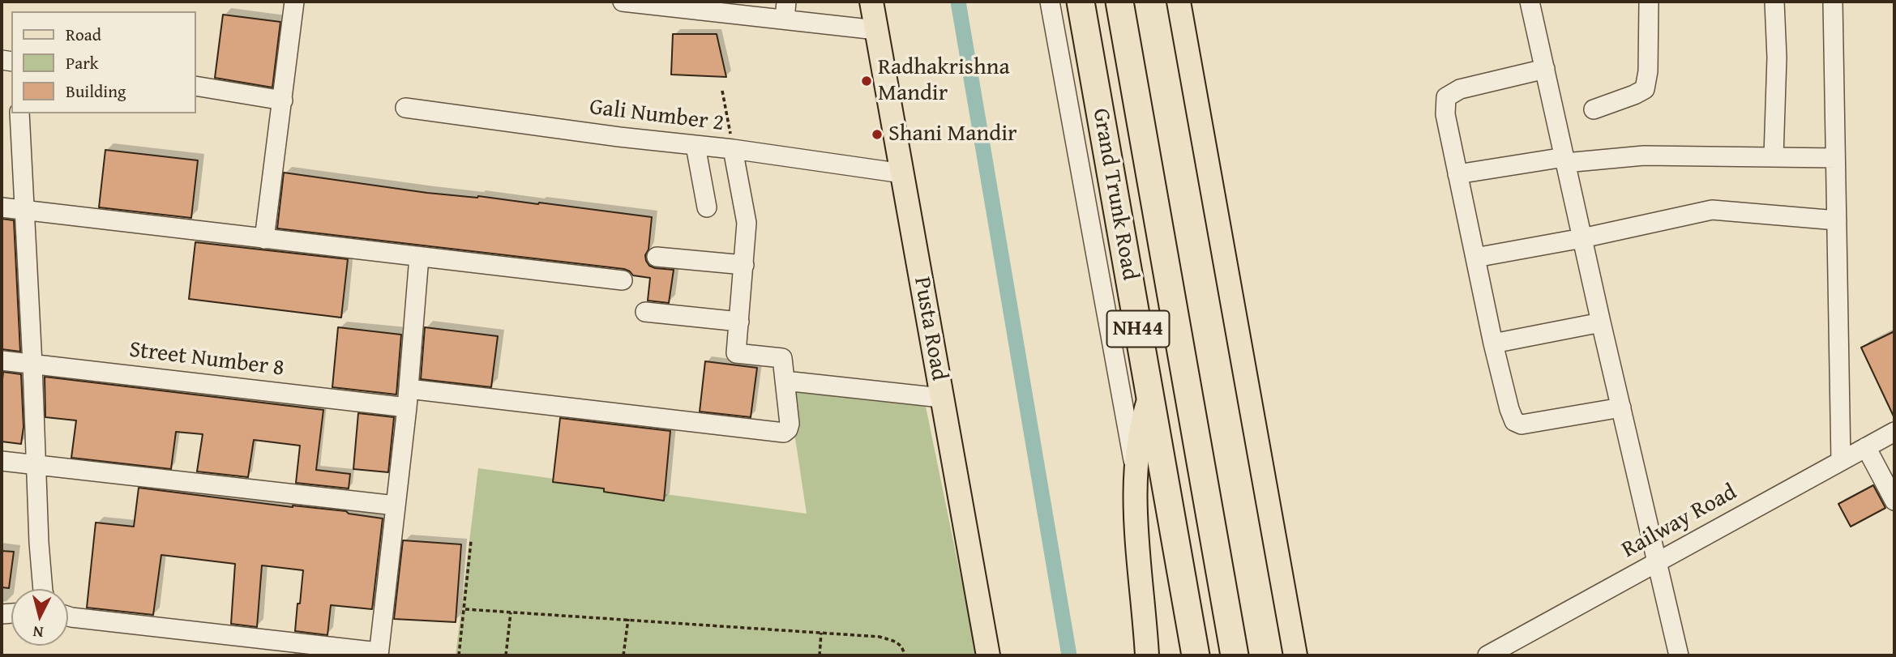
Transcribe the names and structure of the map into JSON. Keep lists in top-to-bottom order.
{
  "streets": {
    "highway": ["Grand Trunk Road", "NH44"],
    "main road": ["Pusta Road"],
    "street": ["Gali Number 2", "Street Number 8", "Railway Road"]
  },
  "crossings": [
    ["Gali Number 2", "Pusta Road"]
  ],
  "places": ["Radhakrishna Mandir", "Shani Mandir"],
  "legend": ["Road", "Park", "Building"],
  "north": "bottom"
}
